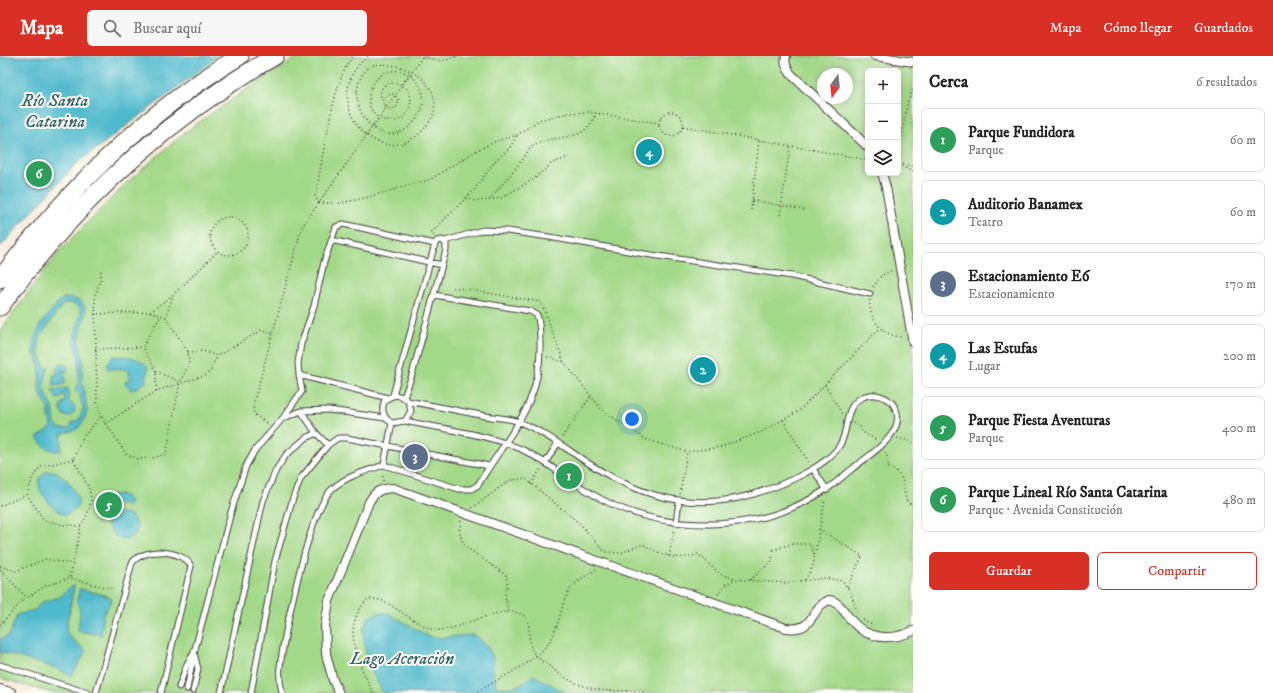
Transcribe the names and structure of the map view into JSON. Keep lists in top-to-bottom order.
{
  "water": ["Río Santa Catarina", "Lago Aceración"],
  "north": "bottom",
  "page": {
    "header": "Mapa",
    "search": "Buscar aquí",
    "nav": ["Mapa", "Cómo llegar", "Guardados"],
    "heading": ["Cerca", "6 resultados"],
    "map_buttons": ["+", "−"],
    "list": [
      {
        "mark": "1",
        "name": "Parque Fundidora",
        "note": "Parque",
        "value": "60 m"
      },
      {
        "mark": "2",
        "name": "Auditorio Banamex",
        "note": "Teatro",
        "value": "60 m"
      },
      {
        "mark": "3",
        "name": "Estacionamiento E6",
        "note": "Estacionamiento",
        "value": "170 m"
      },
      {
        "mark": "4",
        "name": "Las Estufas",
        "note": "Lugar",
        "value": "200 m"
      },
      {
        "mark": "5",
        "name": "Parque Fiesta Aventuras",
        "note": "Parque",
        "value": "400 m"
      },
      {
        "mark": "6",
        "name": "Parque Lineal Río Santa Catarina",
        "note": "Parque · Avenida Constitución",
        "value": "480 m"
      }
    ],
    "pins": [
      "4",
      "6",
      "2",
      "3",
      "1",
      "5"
    ],
    "buttons": ["Guardar", "Compartir"]
  }
}
